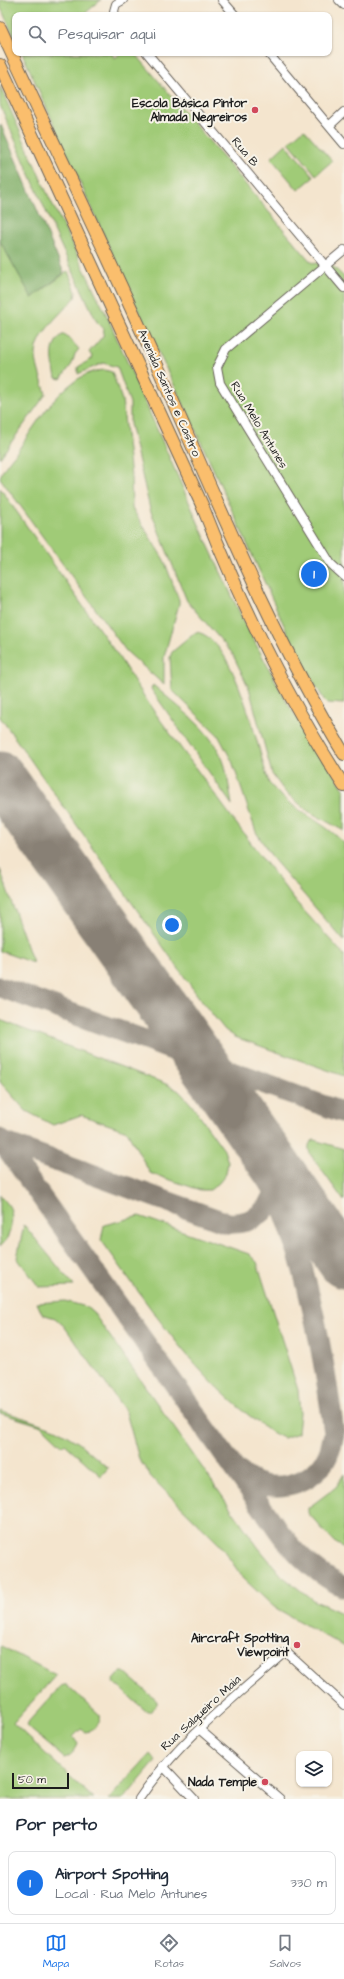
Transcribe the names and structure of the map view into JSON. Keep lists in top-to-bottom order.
{
  "streets": {
    "main road": ["Avenida Santos e Castro"],
    "street": ["Rua B", "Rua Melo Antunes", "Rua Salgueiro Maia"]
  },
  "crossings": [
    ["Rua B", "Rua Melo Antunes"]
  ],
  "places": ["Escola Básica Pintor Almada Negreiros", "Aircraft Spotting Viewpoint", "Nada Temple"],
  "scale_bar": "50 m",
  "page": {
    "search": "Pesquisar aqui",
    "pins": "1",
    "scale": "50 m",
    "heading": "Por perto",
    "list": [
      {
        "mark": "1",
        "name": "Airport Spotting",
        "note": "Local · Rua Melo Antunes",
        "value": "330 m"
      }
    ],
    "nav": ["Mapa", "Rotas", "Salvos"]
  }
}
